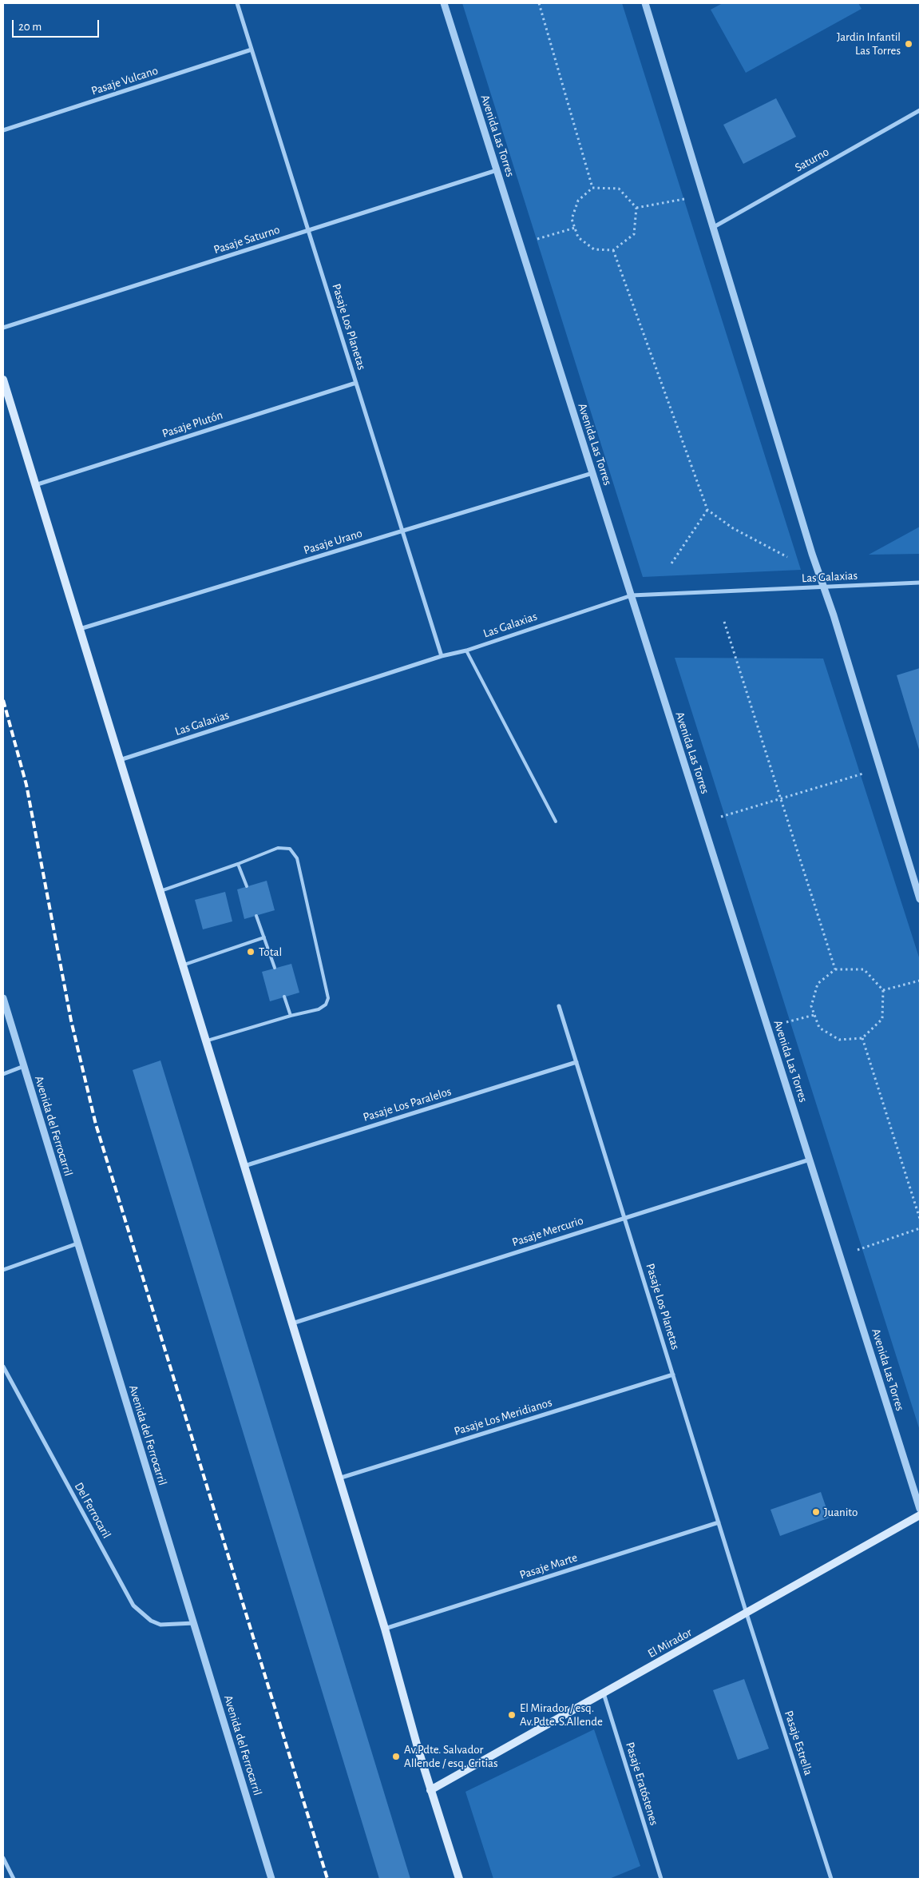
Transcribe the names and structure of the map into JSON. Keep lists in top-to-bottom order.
{
  "streets": {
    "main road": ["El Mirador"],
    "street": [
      "Pasaje Vulcano",
      "Avenida Las Torres",
      "Saturno",
      "Pasaje Saturno",
      "Pasaje Los Planetas",
      "Pasaje Plutón",
      "Pasaje Urano",
      "Las Galaxias",
      "Pasaje Los Paralelos",
      "Avenida del Ferrocarril",
      "Pasaje Mercurio",
      "Pasaje Los Meridianos",
      "Del Ferrocaril",
      "Pasaje Marte",
      "Pasaje Estrella",
      "Pasaje Eratóstenes"
    ]
  },
  "crossings": [
    ["Pasaje Vulcano", "Pasaje Los Planetas"],
    ["Avenida Las Torres", "Pasaje Saturno"],
    ["Avenida Las Torres", "Pasaje Urano"],
    ["Avenida Las Torres", "Las Galaxias"],
    ["Avenida Las Torres", "Pasaje Mercurio"],
    ["Pasaje Saturno", "Pasaje Los Planetas"],
    ["Pasaje Los Planetas", "Pasaje Plutón"],
    ["Pasaje Los Planetas", "Pasaje Urano"],
    ["Pasaje Los Planetas", "Las Galaxias"],
    ["Pasaje Los Planetas", "Pasaje Los Paralelos"],
    ["Pasaje Los Planetas", "Pasaje Mercurio"],
    ["Pasaje Los Planetas", "Pasaje Los Meridianos"],
    ["Pasaje Los Planetas", "Pasaje Marte"],
    ["Pasaje Los Planetas", "El Mirador"],
    ["Pasaje Los Planetas", "Pasaje Estrella"],
    ["Avenida del Ferrocarril", "Del Ferrocaril"],
    ["El Mirador", "Pasaje Estrella"],
    ["El Mirador", "Pasaje Eratóstenes"]
  ],
  "places": [
    "Jardin Infantil Las Torres",
    "Total",
    "Juanito",
    "El Mirador / esq. Av.Pdte. S.Allende",
    "Av.Pdte. Salvador Allende / esq. Critias"
  ],
  "scale_bar": "20 m"
}
